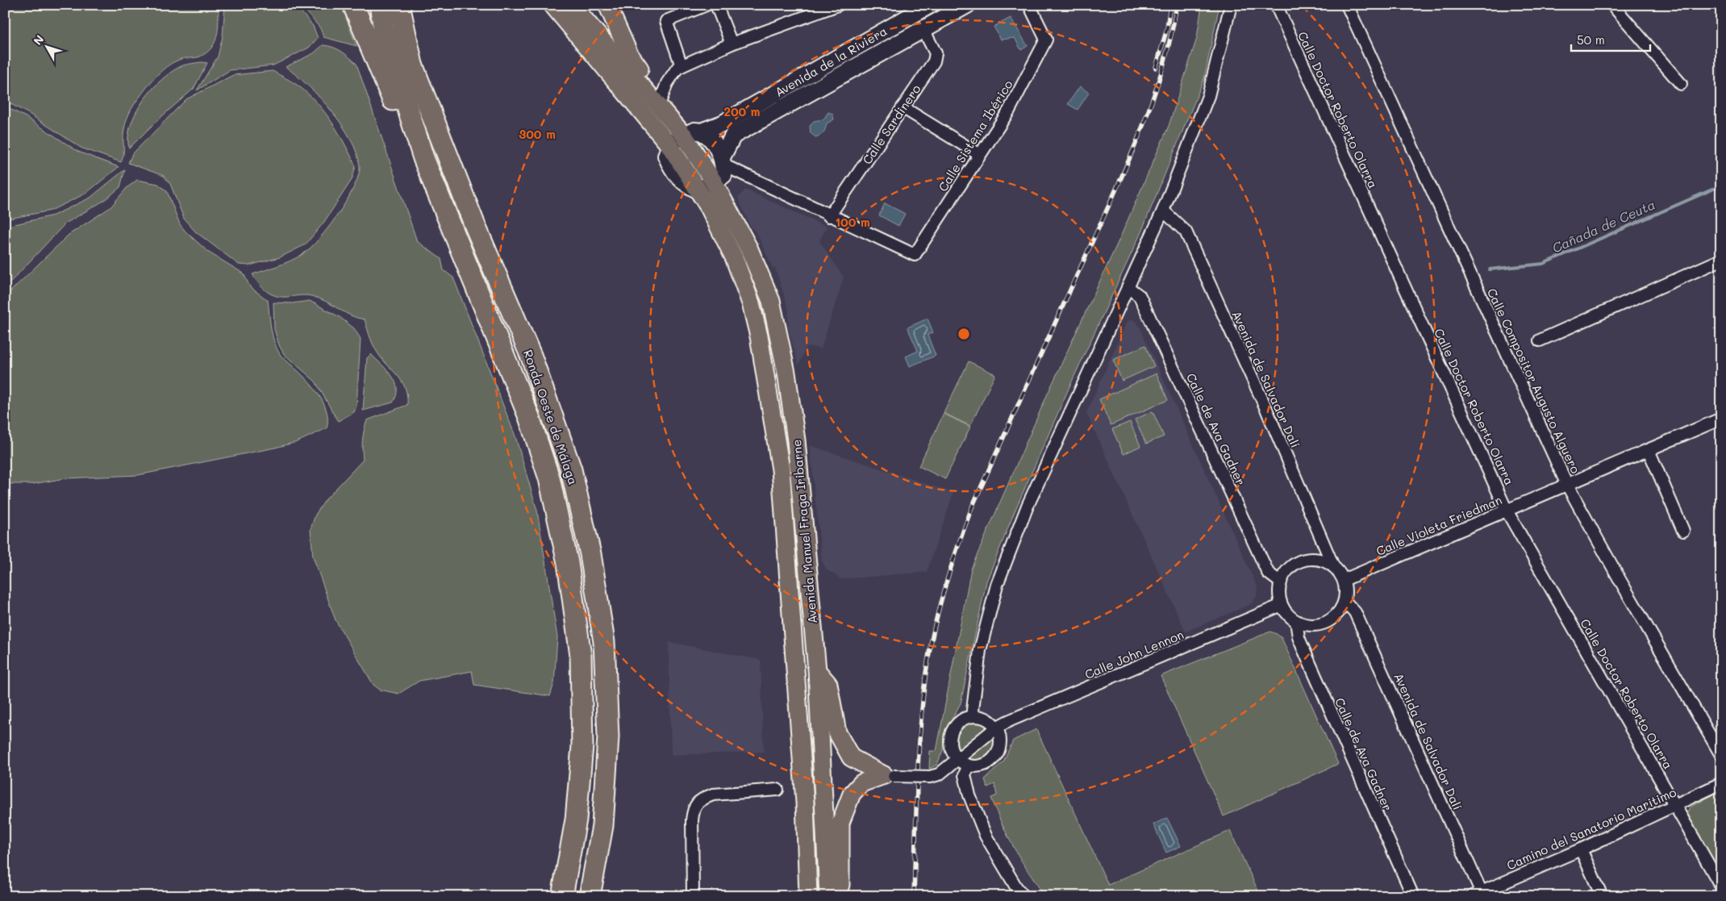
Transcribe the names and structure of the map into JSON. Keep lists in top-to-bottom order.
{
  "streets": {
    "highway": ["Ronda Oeste de Málaga"],
    "main road": ["Avenida Manuel Fraga Iribarne"],
    "street": [
      "Avenida de la Riviera",
      "Calle Doctor Roberto Olarra",
      "Calle Sardinero",
      "Calle Sistema Ibérico",
      "Avenida de Salvador Dalí",
      "Calle Compositor Augusto Alguero",
      "Calle de Ava Gadner",
      "Calle Violeta Friedman",
      "Calle John Lennon",
      "Camino del Sanatorio Maritimo"
    ]
  },
  "crossings": [
    ["Avenida de la Riviera", "Calle Sardinero"],
    ["Avenida de la Riviera", "Avenida Manuel Fraga Iribarne"],
    ["Calle Doctor Roberto Olarra", "Calle Violeta Friedman"],
    ["Calle Doctor Roberto Olarra", "Camino del Sanatorio Maritimo"],
    ["Calle Sardinero", "Calle Sistema Ibérico"],
    ["Avenida de Salvador Dalí", "Calle de Ava Gadner"],
    ["Avenida de Salvador Dalí", "Calle Violeta Friedman"],
    ["Avenida de Salvador Dalí", "Calle John Lennon"],
    ["Avenida de Salvador Dalí", "Camino del Sanatorio Maritimo"],
    ["Calle Compositor Augusto Alguero", "Calle Violeta Friedman"],
    ["Calle de Ava Gadner", "Calle Violeta Friedman"],
    ["Calle de Ava Gadner", "Calle John Lennon"],
    ["Calle Violeta Friedman", "Calle John Lennon"]
  ],
  "water": ["Cañada de Ceuta"],
  "scale_bar": "50 m",
  "north": "top left",
  "rings": ["200 m", "300 m", "100 m"]
}
